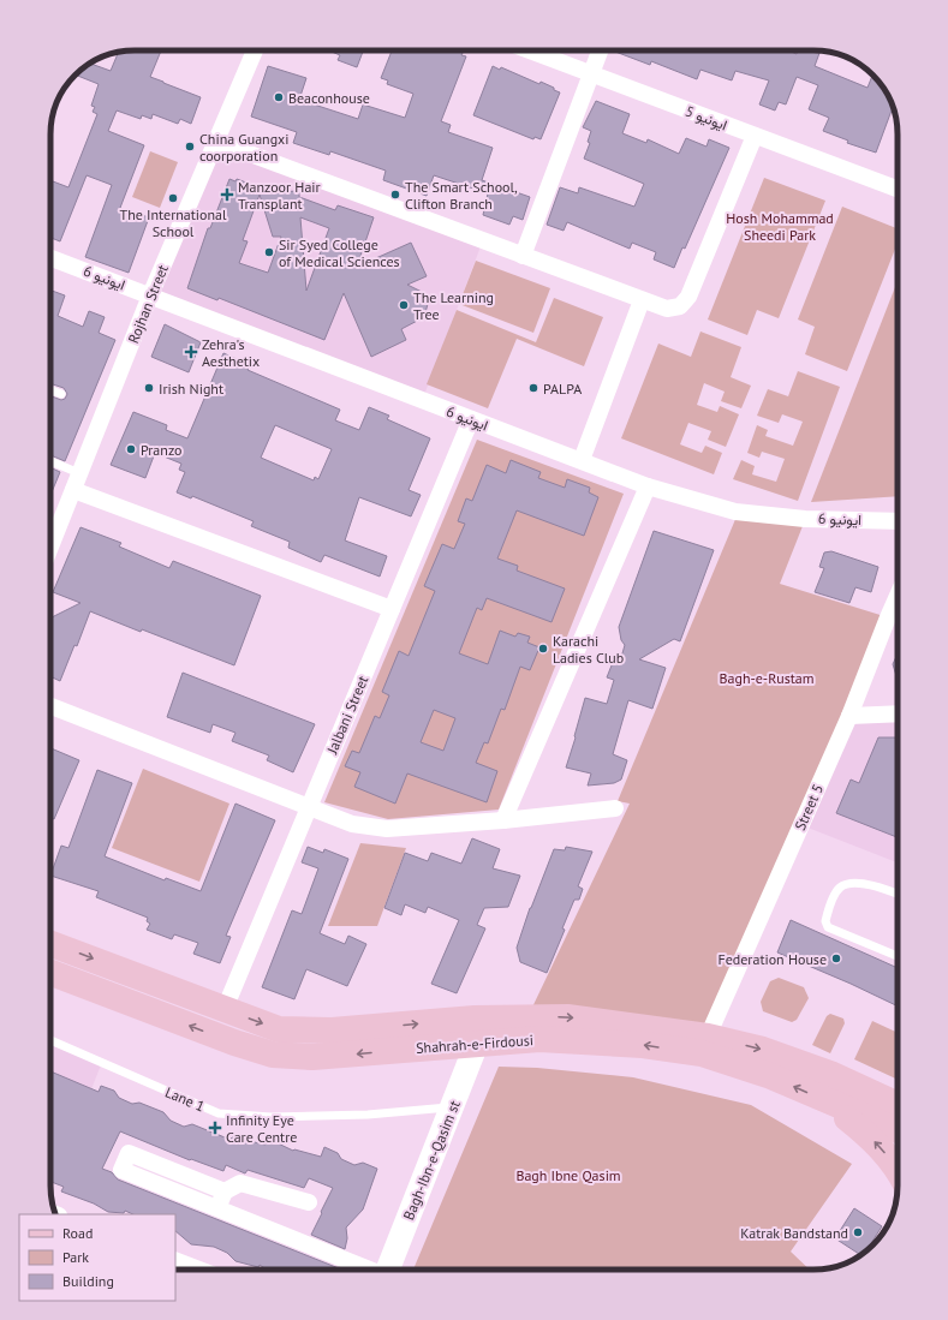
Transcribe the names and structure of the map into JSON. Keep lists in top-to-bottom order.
{
  "streets": {
    "main road": ["Shahrah-e-Firdousi"],
    "street": [
      "ایونیو 5",
      "ایونیو 6",
      "Rojhan Street",
      "Jalbani Street",
      "Street 5",
      "Bagh-Ibn-e-Qasim st"
    ],
    "lane": ["Lane 1"]
  },
  "crossings": [
    ["ایونیو 6", "Rojhan Street"],
    ["ایونیو 6", "Jalbani Street"],
    ["Jalbani Street", "Shahrah-e-Firdousi"],
    ["Street 5", "Shahrah-e-Firdousi"],
    ["Shahrah-e-Firdousi", "Bagh-Ibn-e-Qasim st"],
    ["Lane 1", "Bagh-Ibn-e-Qasim st"]
  ],
  "parks": ["Hosh Mohammad Sheedi Park", "Bagh-e-Rustam", "Bagh Ibne Qasim"],
  "places": {
    "other": [
      "Beaconhouse",
      "China Guangxi coorporation",
      "The Smart School, Clifton Branch",
      "The International School",
      "Sir Syed College of Medical Sciences",
      "The Learning Tree",
      "Irish Night",
      "PALPA",
      "Pranzo",
      "Karachi Ladies Club",
      "Federation House",
      "Katrak Bandstand"
    ],
    "health": ["Manzoor Hair Transplant", "Zehra's Aesthetix", "Infinity Eye Care Centre"]
  },
  "legend": ["Road", "Park", "Building"]
}
